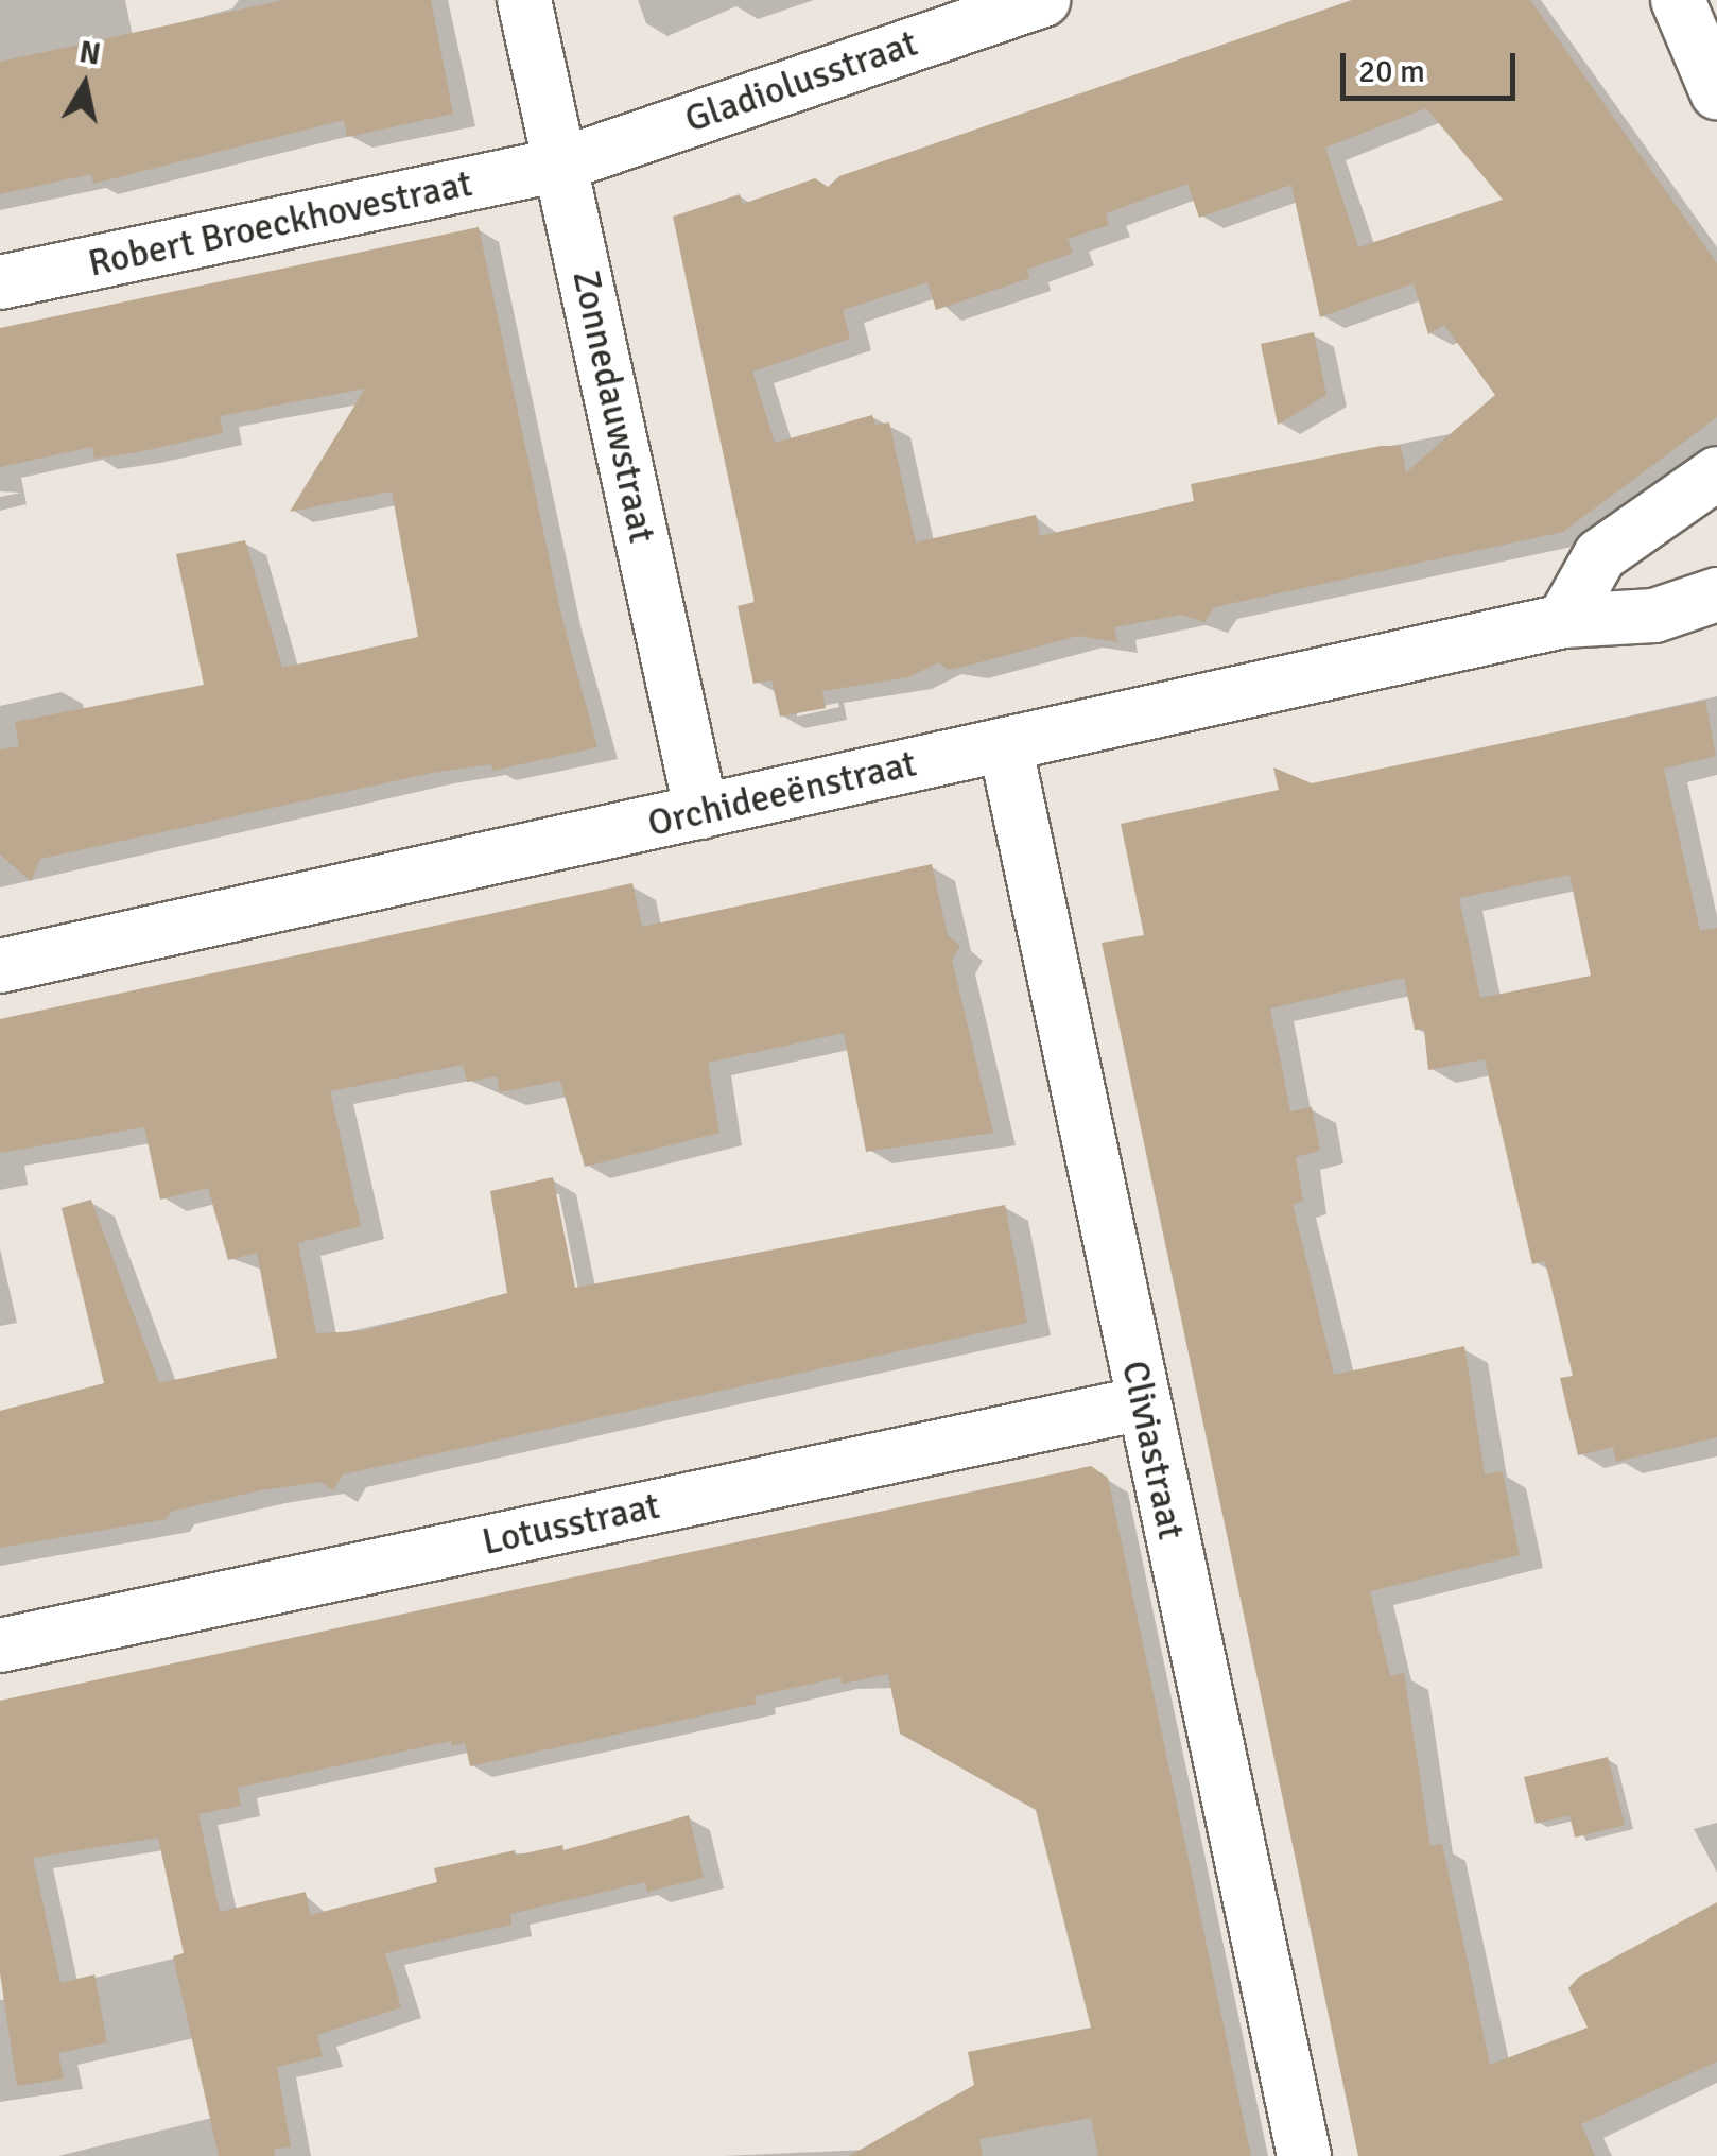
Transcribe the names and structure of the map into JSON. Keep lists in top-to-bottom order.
{
  "streets": {
    "street": [
      "Gladiolusstraat",
      "Robert Broeckhovestraat",
      "Zonnedauwstraat",
      "Orchideeënstraat",
      "Cliviastraat",
      "Lotusstraat"
    ]
  },
  "crossings": [
    ["Gladiolusstraat", "Robert Broeckhovestraat"],
    ["Gladiolusstraat", "Zonnedauwstraat"],
    ["Robert Broeckhovestraat", "Zonnedauwstraat"],
    ["Zonnedauwstraat", "Orchideeënstraat"],
    ["Orchideeënstraat", "Cliviastraat"],
    ["Cliviastraat", "Lotusstraat"]
  ],
  "scale_bar": "20 m",
  "north": "top"
}
